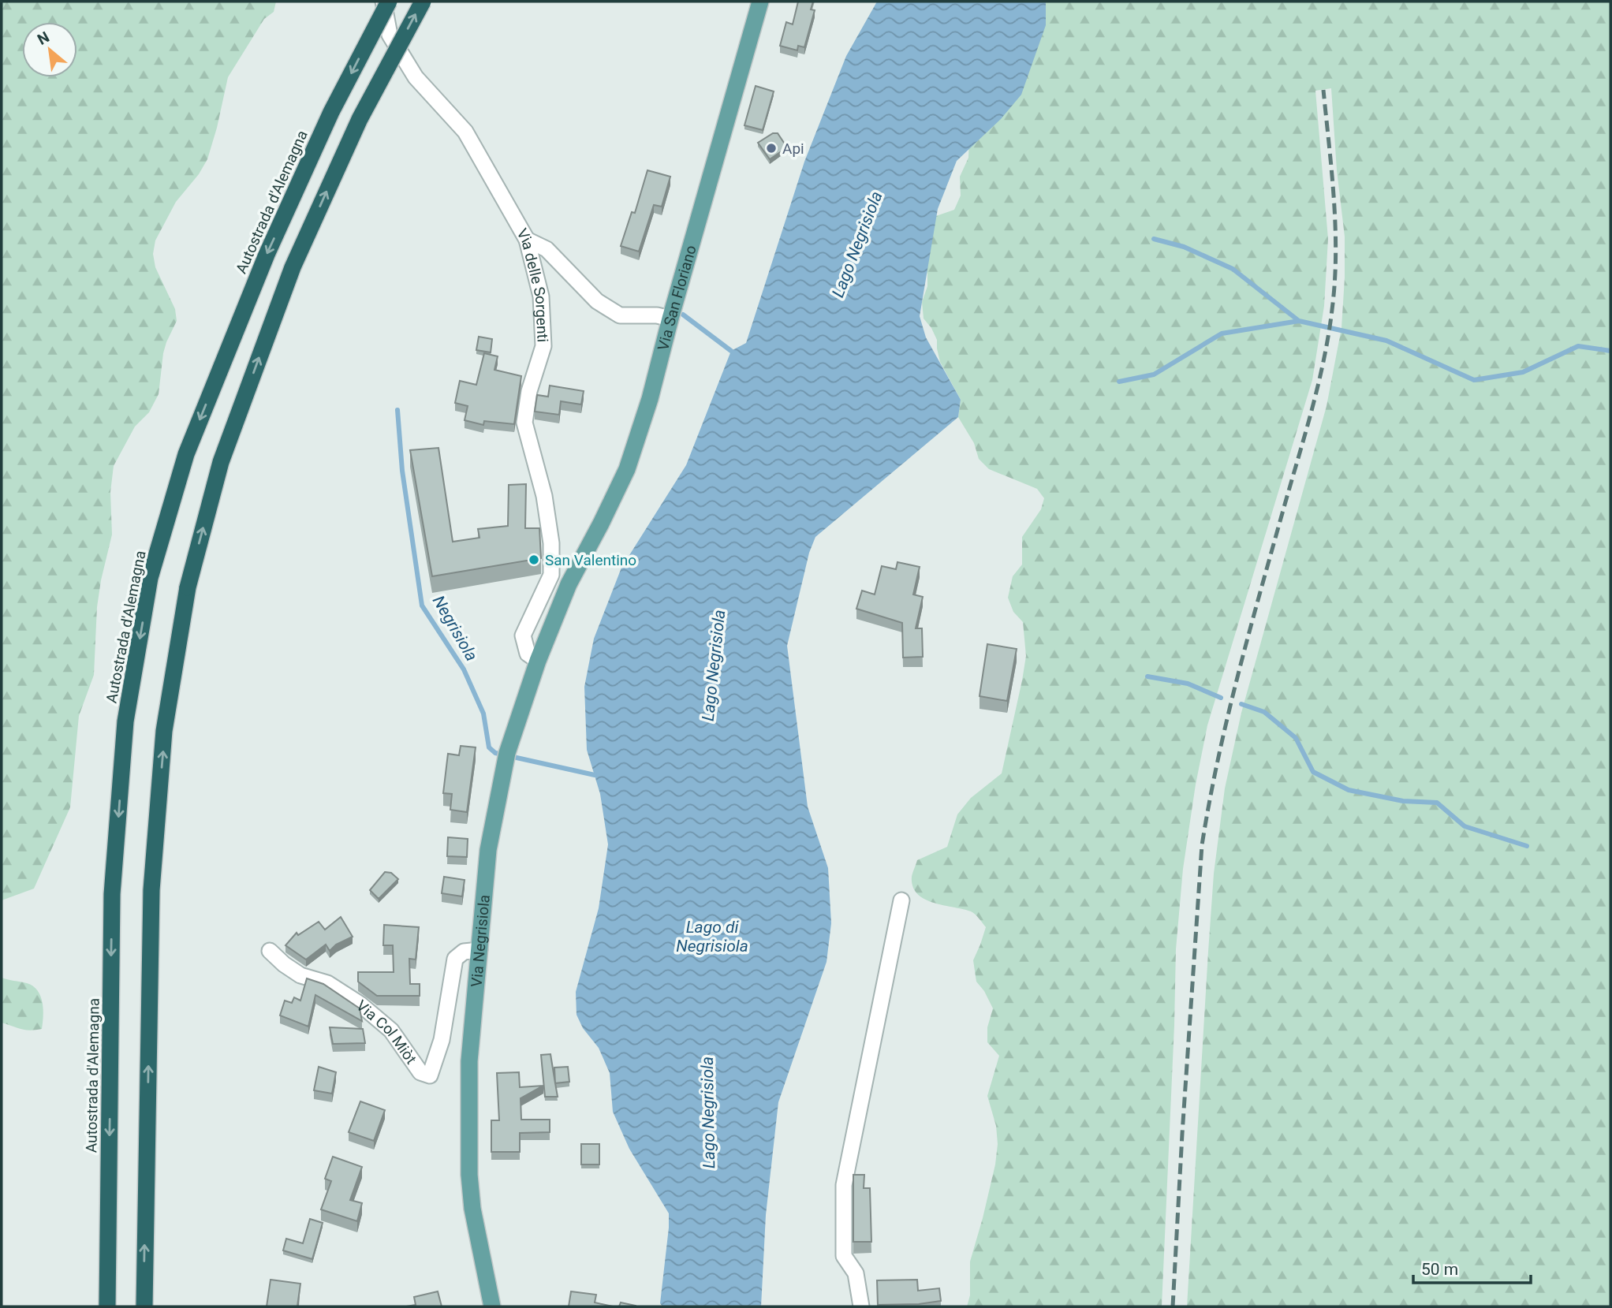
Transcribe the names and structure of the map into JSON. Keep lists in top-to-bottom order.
{
  "streets": {
    "highway": ["Autostrada d'Alemagna"],
    "main road": ["Via San Floriano", "Via Negrisiola"],
    "street": ["Via delle Sorgenti", "Via Col Miòt"]
  },
  "crossings": [
    ["Via delle Sorgenti", "Via Negrisiola"],
    ["Via San Floriano", "Via Negrisiola"],
    ["Via Negrisiola", "Via Col Miòt"]
  ],
  "water": ["Lago Negrisiola", "Negrisiola", "Lago di Negrisiola"],
  "places": ["Api", "San Valentino"],
  "scale_bar": "50 m",
  "north": "top left"
}
